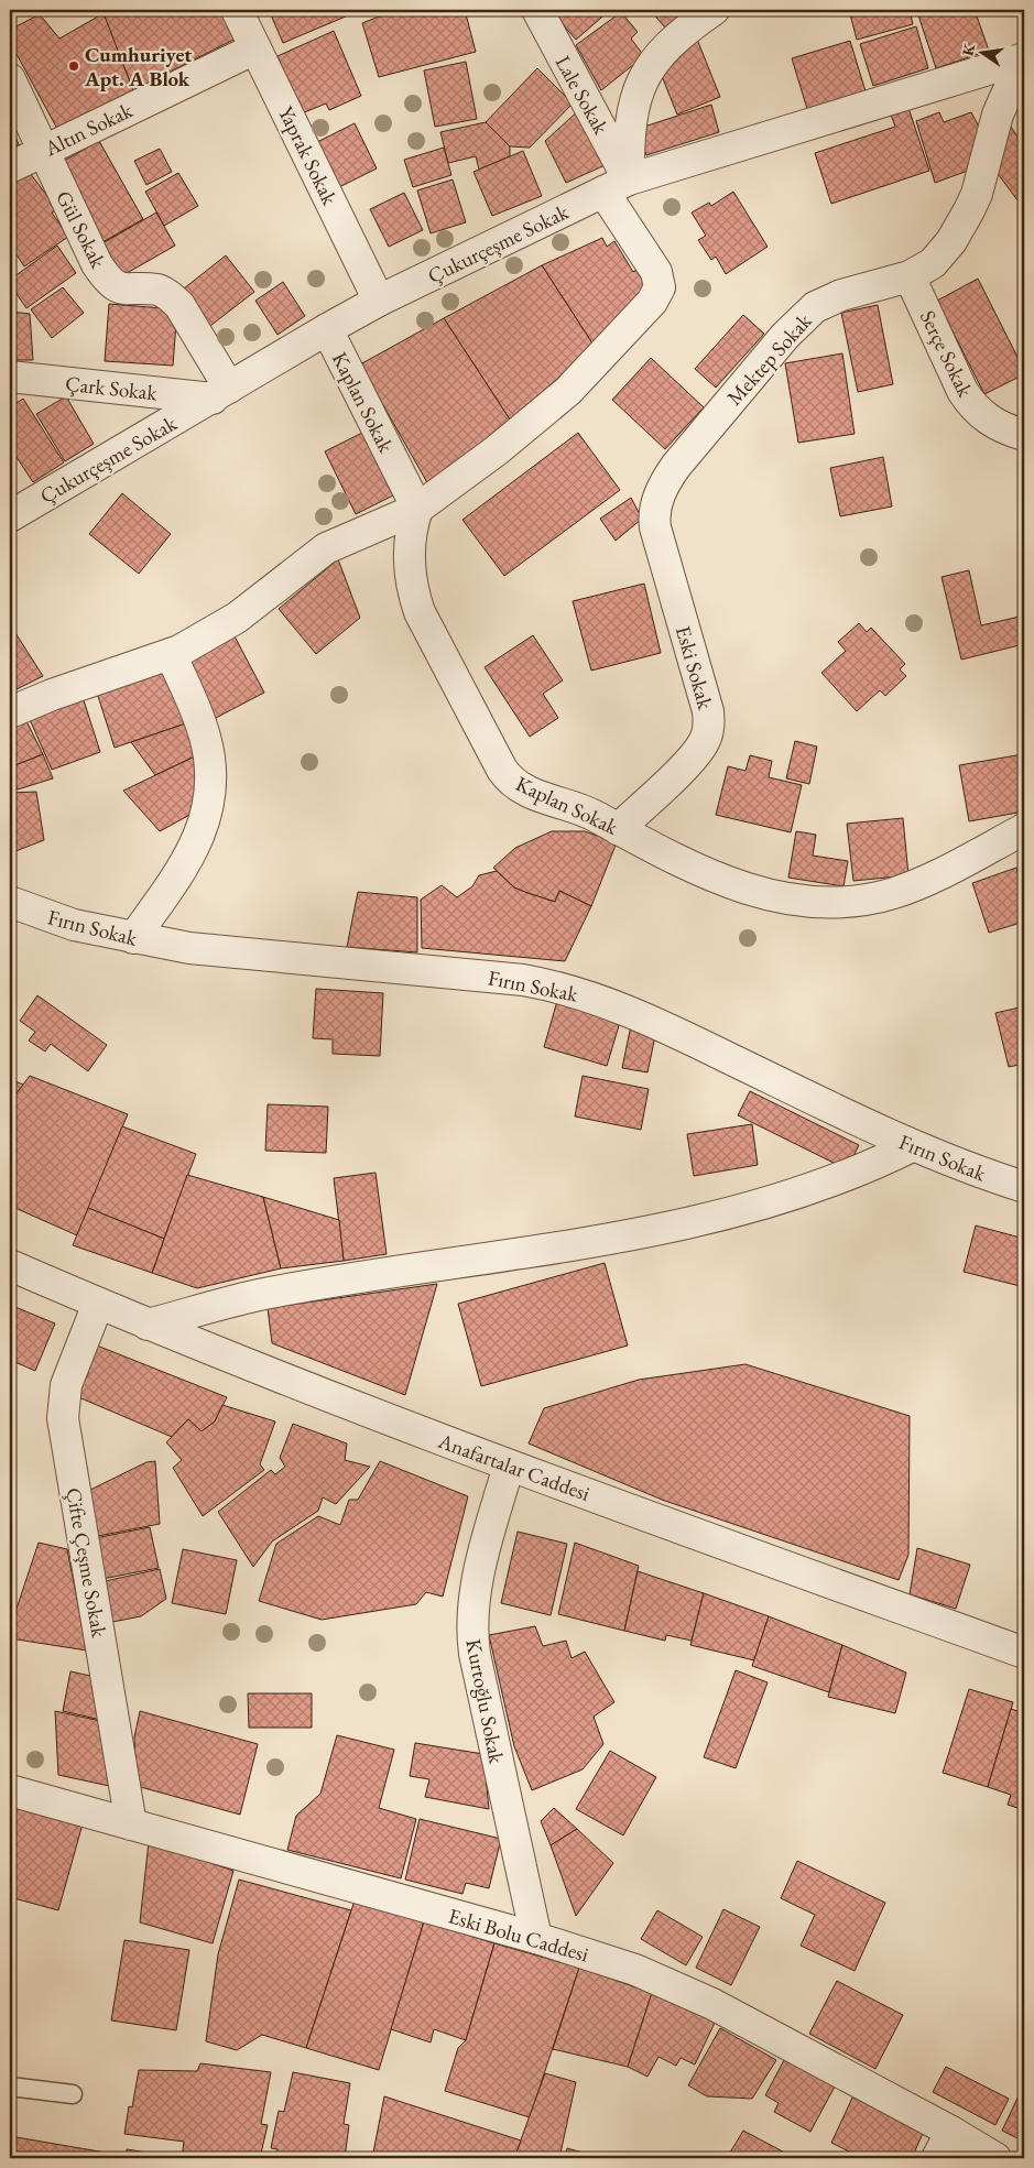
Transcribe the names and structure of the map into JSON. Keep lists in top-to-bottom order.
{
  "streets": {
    "street": [
      "Lale Sokak",
      "Altın Sokak",
      "Yaprak Sokak",
      "Gül Sokak",
      "Çukurçeşme Sokak",
      "Serçe Sokak",
      "Mektep Sokak",
      "Çark Sokak",
      "Kaplan Sokak",
      "Eski Sokak",
      "Fırın Sokak",
      "Anafartalar Caddesi",
      "Çifte Çeşme Sokak",
      "Kurtoğlu Sokak",
      "Eski Bolu Caddesi"
    ]
  },
  "crossings": [
    ["Lale Sokak", "Çukurçeşme Sokak"],
    ["Lale Sokak", "Kaplan Sokak"],
    ["Altın Sokak", "Yaprak Sokak"],
    ["Altın Sokak", "Gül Sokak"],
    ["Yaprak Sokak", "Çukurçeşme Sokak"],
    ["Gül Sokak", "Çukurçeşme Sokak"],
    ["Gül Sokak", "Çark Sokak"],
    ["Çukurçeşme Sokak", "Mektep Sokak"],
    ["Çukurçeşme Sokak", "Çark Sokak"],
    ["Çukurçeşme Sokak", "Kaplan Sokak"],
    ["Serçe Sokak", "Mektep Sokak"],
    ["Mektep Sokak", "Eski Sokak"],
    ["Kaplan Sokak", "Eski Sokak"],
    ["Anafartalar Caddesi", "Çifte Çeşme Sokak"],
    ["Anafartalar Caddesi", "Kurtoğlu Sokak"],
    ["Çifte Çeşme Sokak", "Eski Bolu Caddesi"],
    ["Kurtoğlu Sokak", "Eski Bolu Caddesi"]
  ],
  "places": ["Cumhuriyet Apt. A Blok"],
  "north": "left"
}
